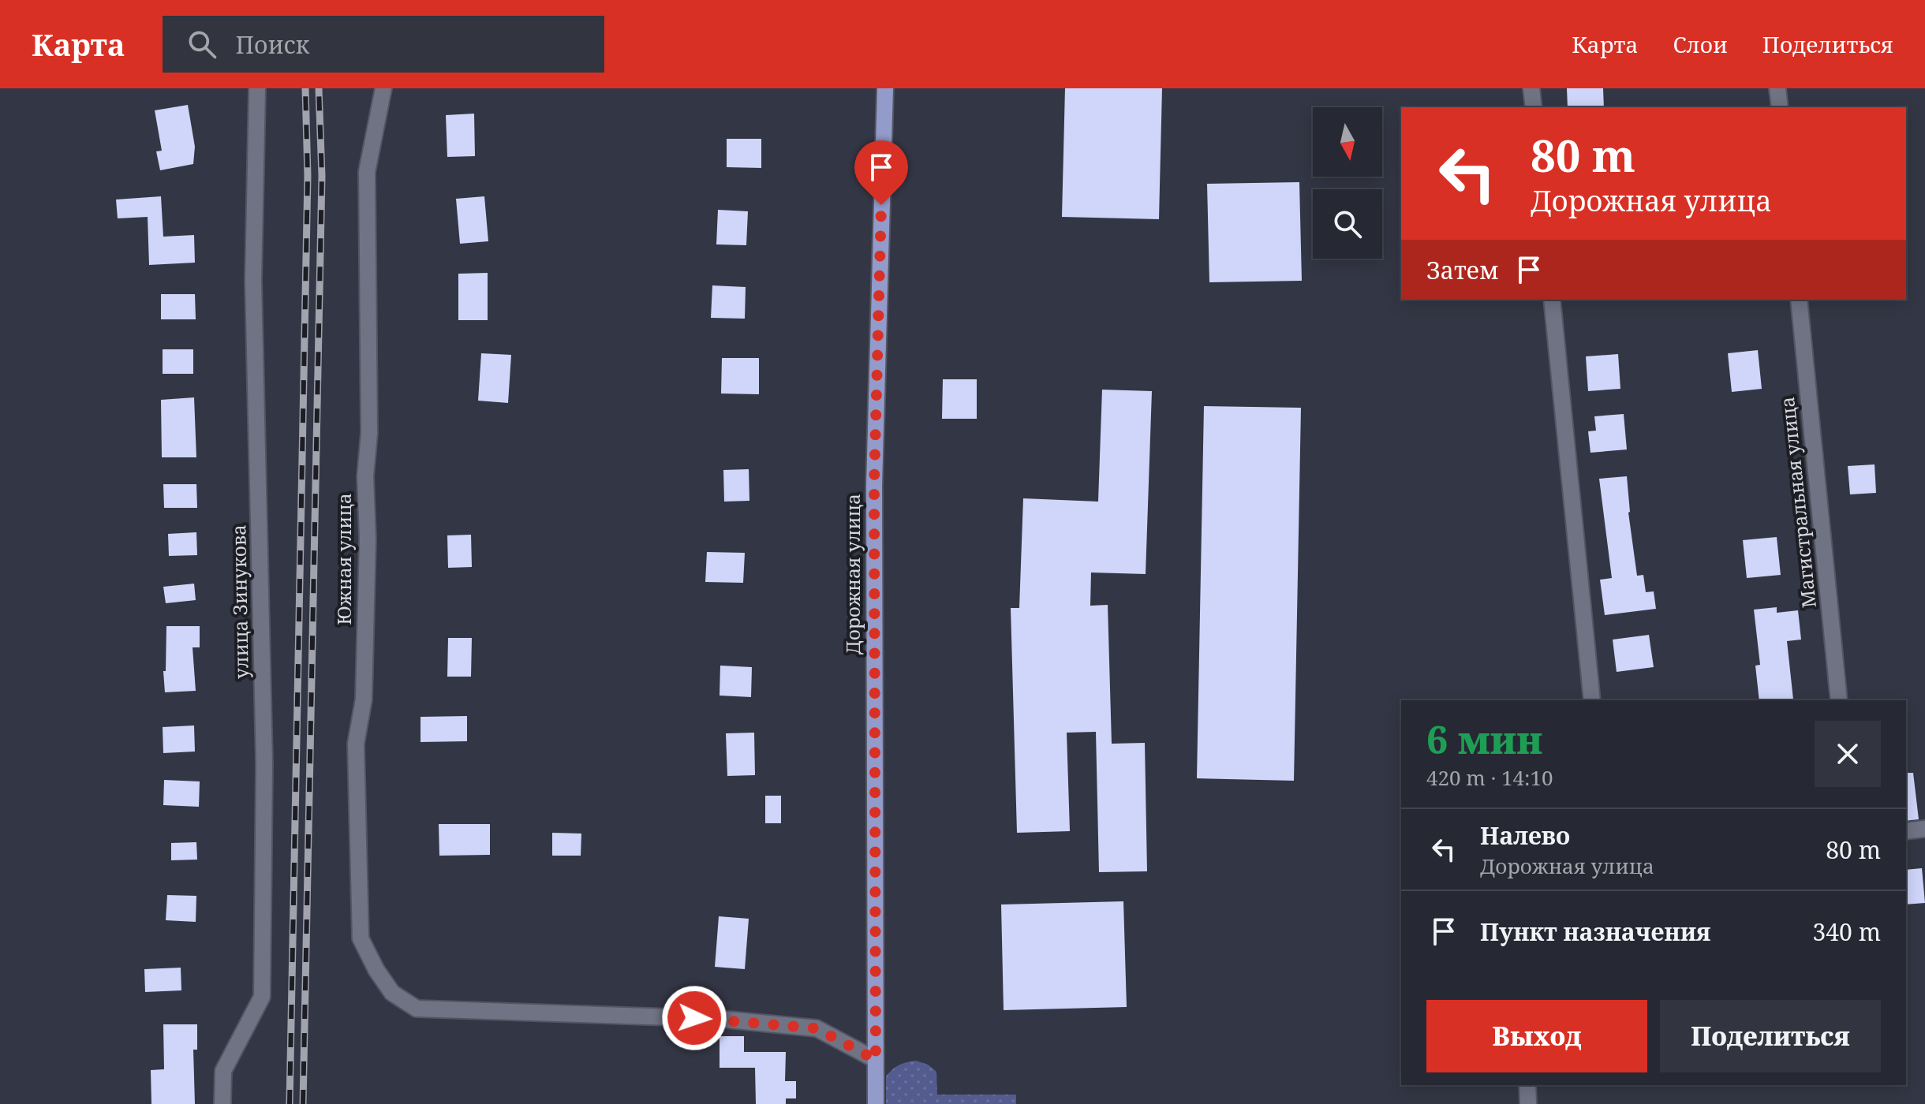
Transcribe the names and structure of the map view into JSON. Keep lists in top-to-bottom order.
{
  "streets": {
    "main road": ["Дорожная улица"],
    "street": ["Магистральная улица", "Южная улица", "улица Зинукова"]
  },
  "crossings": [
    ["Южная улица", "Дорожная улица"]
  ],
  "north": "bottom",
  "page": {
    "header": "Карта",
    "search": "Поиск",
    "nav": ["Карта", "Слои", "Поделиться"],
    "turn": ["80 m", "Дорожная улица"],
    "then": "Затем",
    "heading": ["6 мин", "420 m · 14:10"],
    "list": [
      {
        "name": "Налево",
        "note": "Дорожная улица",
        "value": "80 m"
      },
      {
        "name": "Пункт назначения",
        "value": "340 m"
      }
    ],
    "buttons": ["Выход", "Поделиться"]
  }
}
